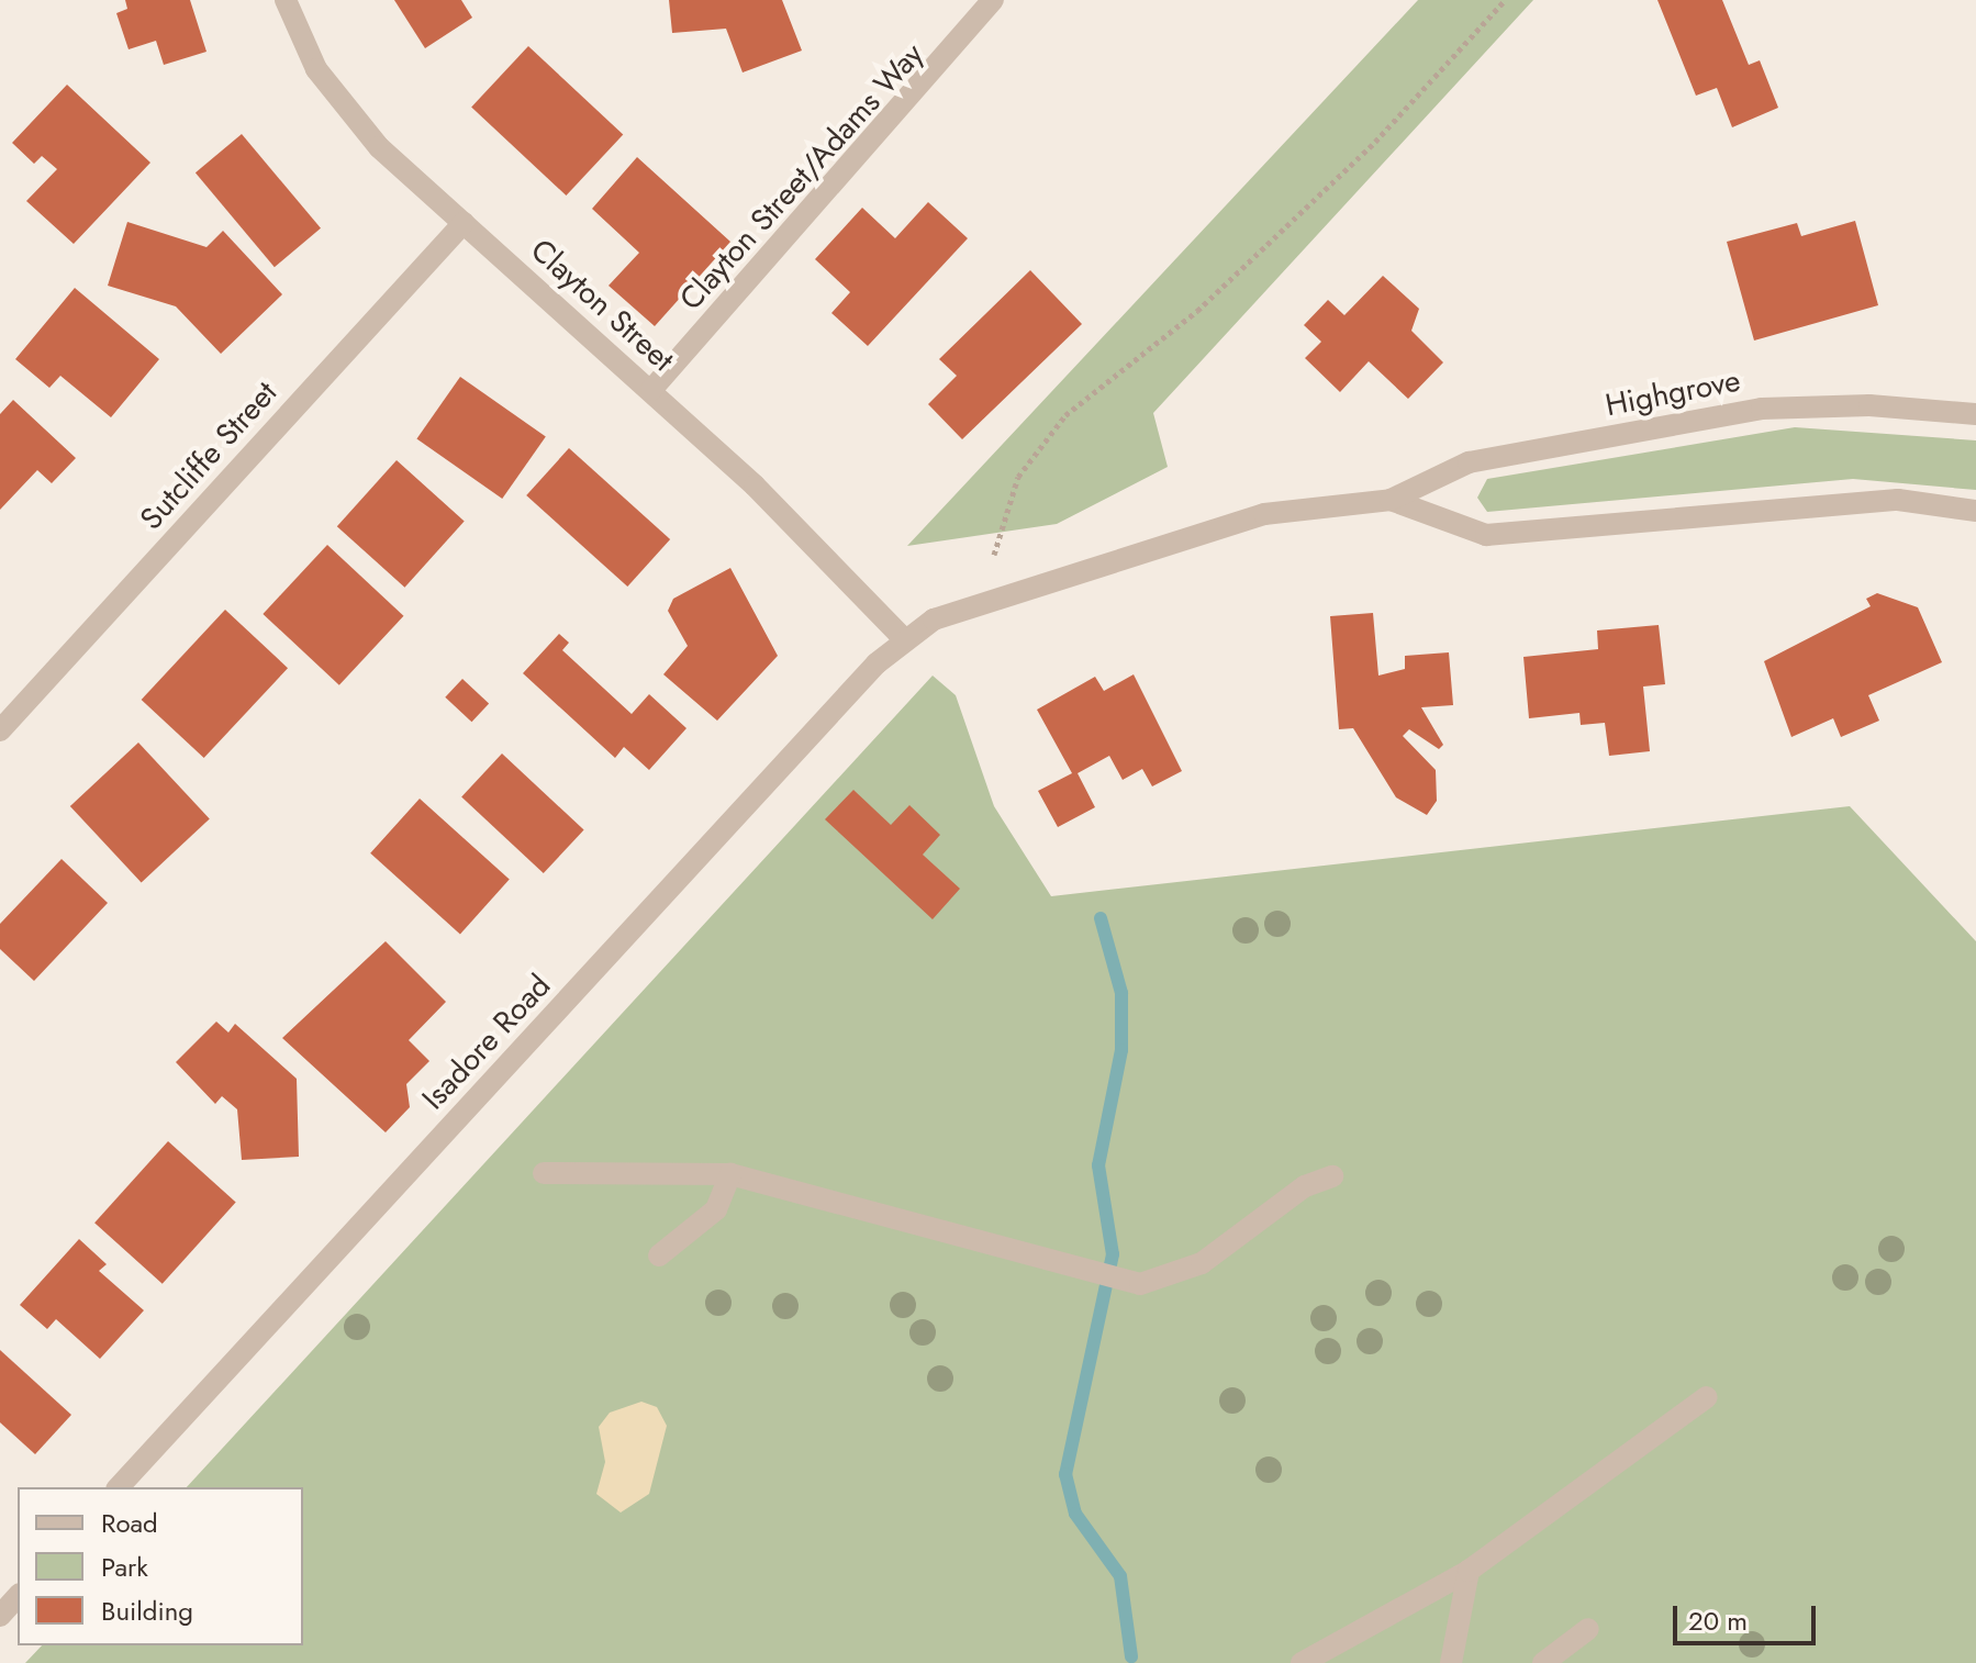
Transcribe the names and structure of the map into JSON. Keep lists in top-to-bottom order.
{
  "streets": {
    "street": [
      "Clayton Street/Adams Way",
      "Clayton Street",
      "Highgrove",
      "Sutcliffe Street",
      "Isadore Road"
    ]
  },
  "crossings": [
    ["Clayton Street/Adams Way", "Clayton Street"],
    ["Clayton Street", "Highgrove"],
    ["Clayton Street", "Sutcliffe Street"],
    ["Clayton Street", "Isadore Road"],
    ["Highgrove", "Isadore Road"]
  ],
  "legend": ["Road", "Park", "Building"],
  "scale_bar": "20 m"
}
